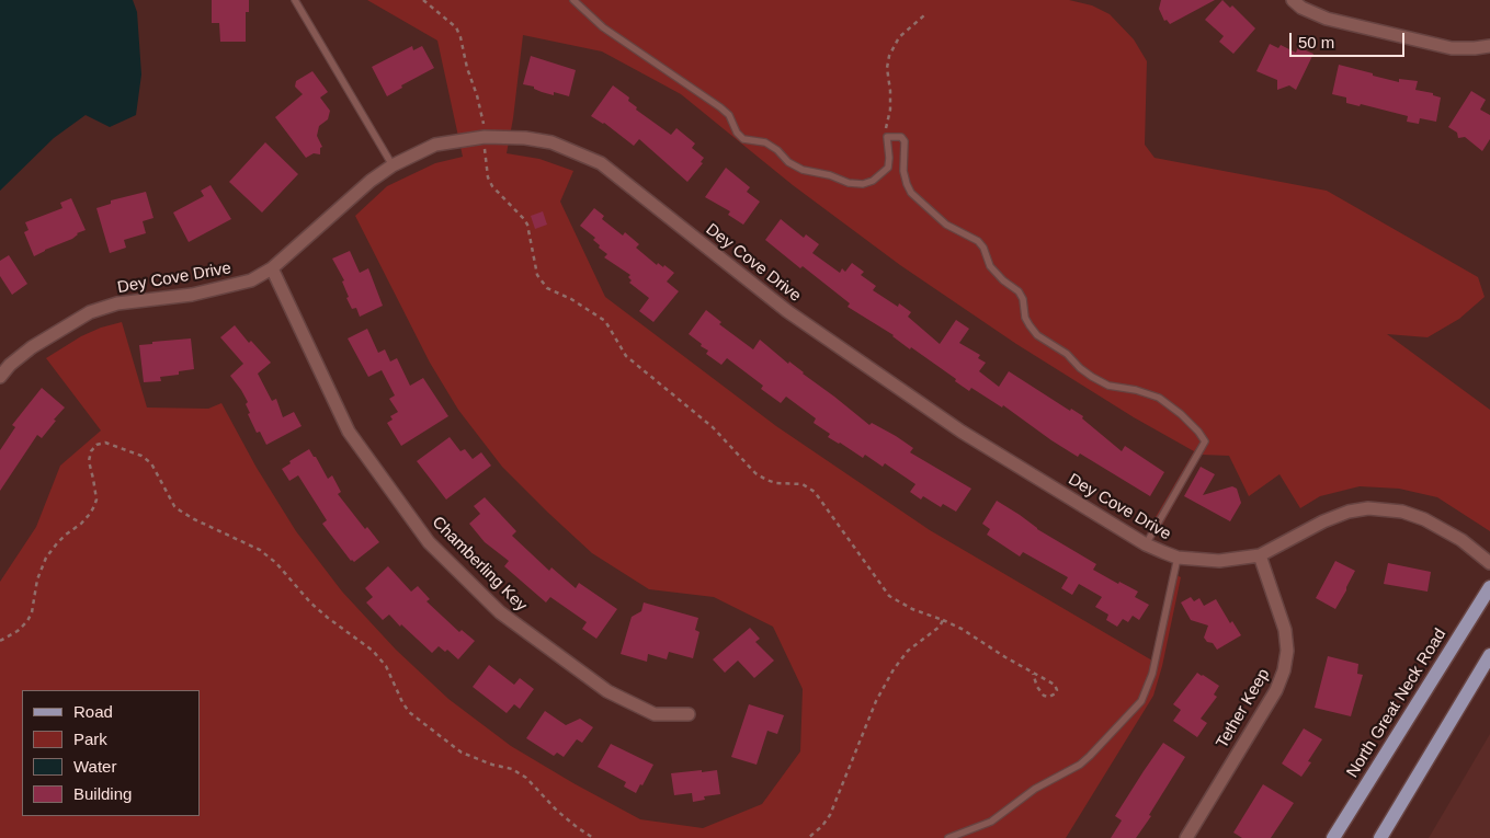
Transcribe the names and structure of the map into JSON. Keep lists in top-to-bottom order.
{
  "streets": {
    "main road": ["North Great Neck Road"],
    "street": ["Dey Cove Drive", "Chamberling Key", "Tether Keep"]
  },
  "crossings": [
    ["Dey Cove Drive", "Chamberling Key"],
    ["Dey Cove Drive", "Tether Keep"]
  ],
  "legend": [
    "Road",
    "Park",
    "Water",
    "Building"
  ],
  "scale_bar": "50 m"
}
